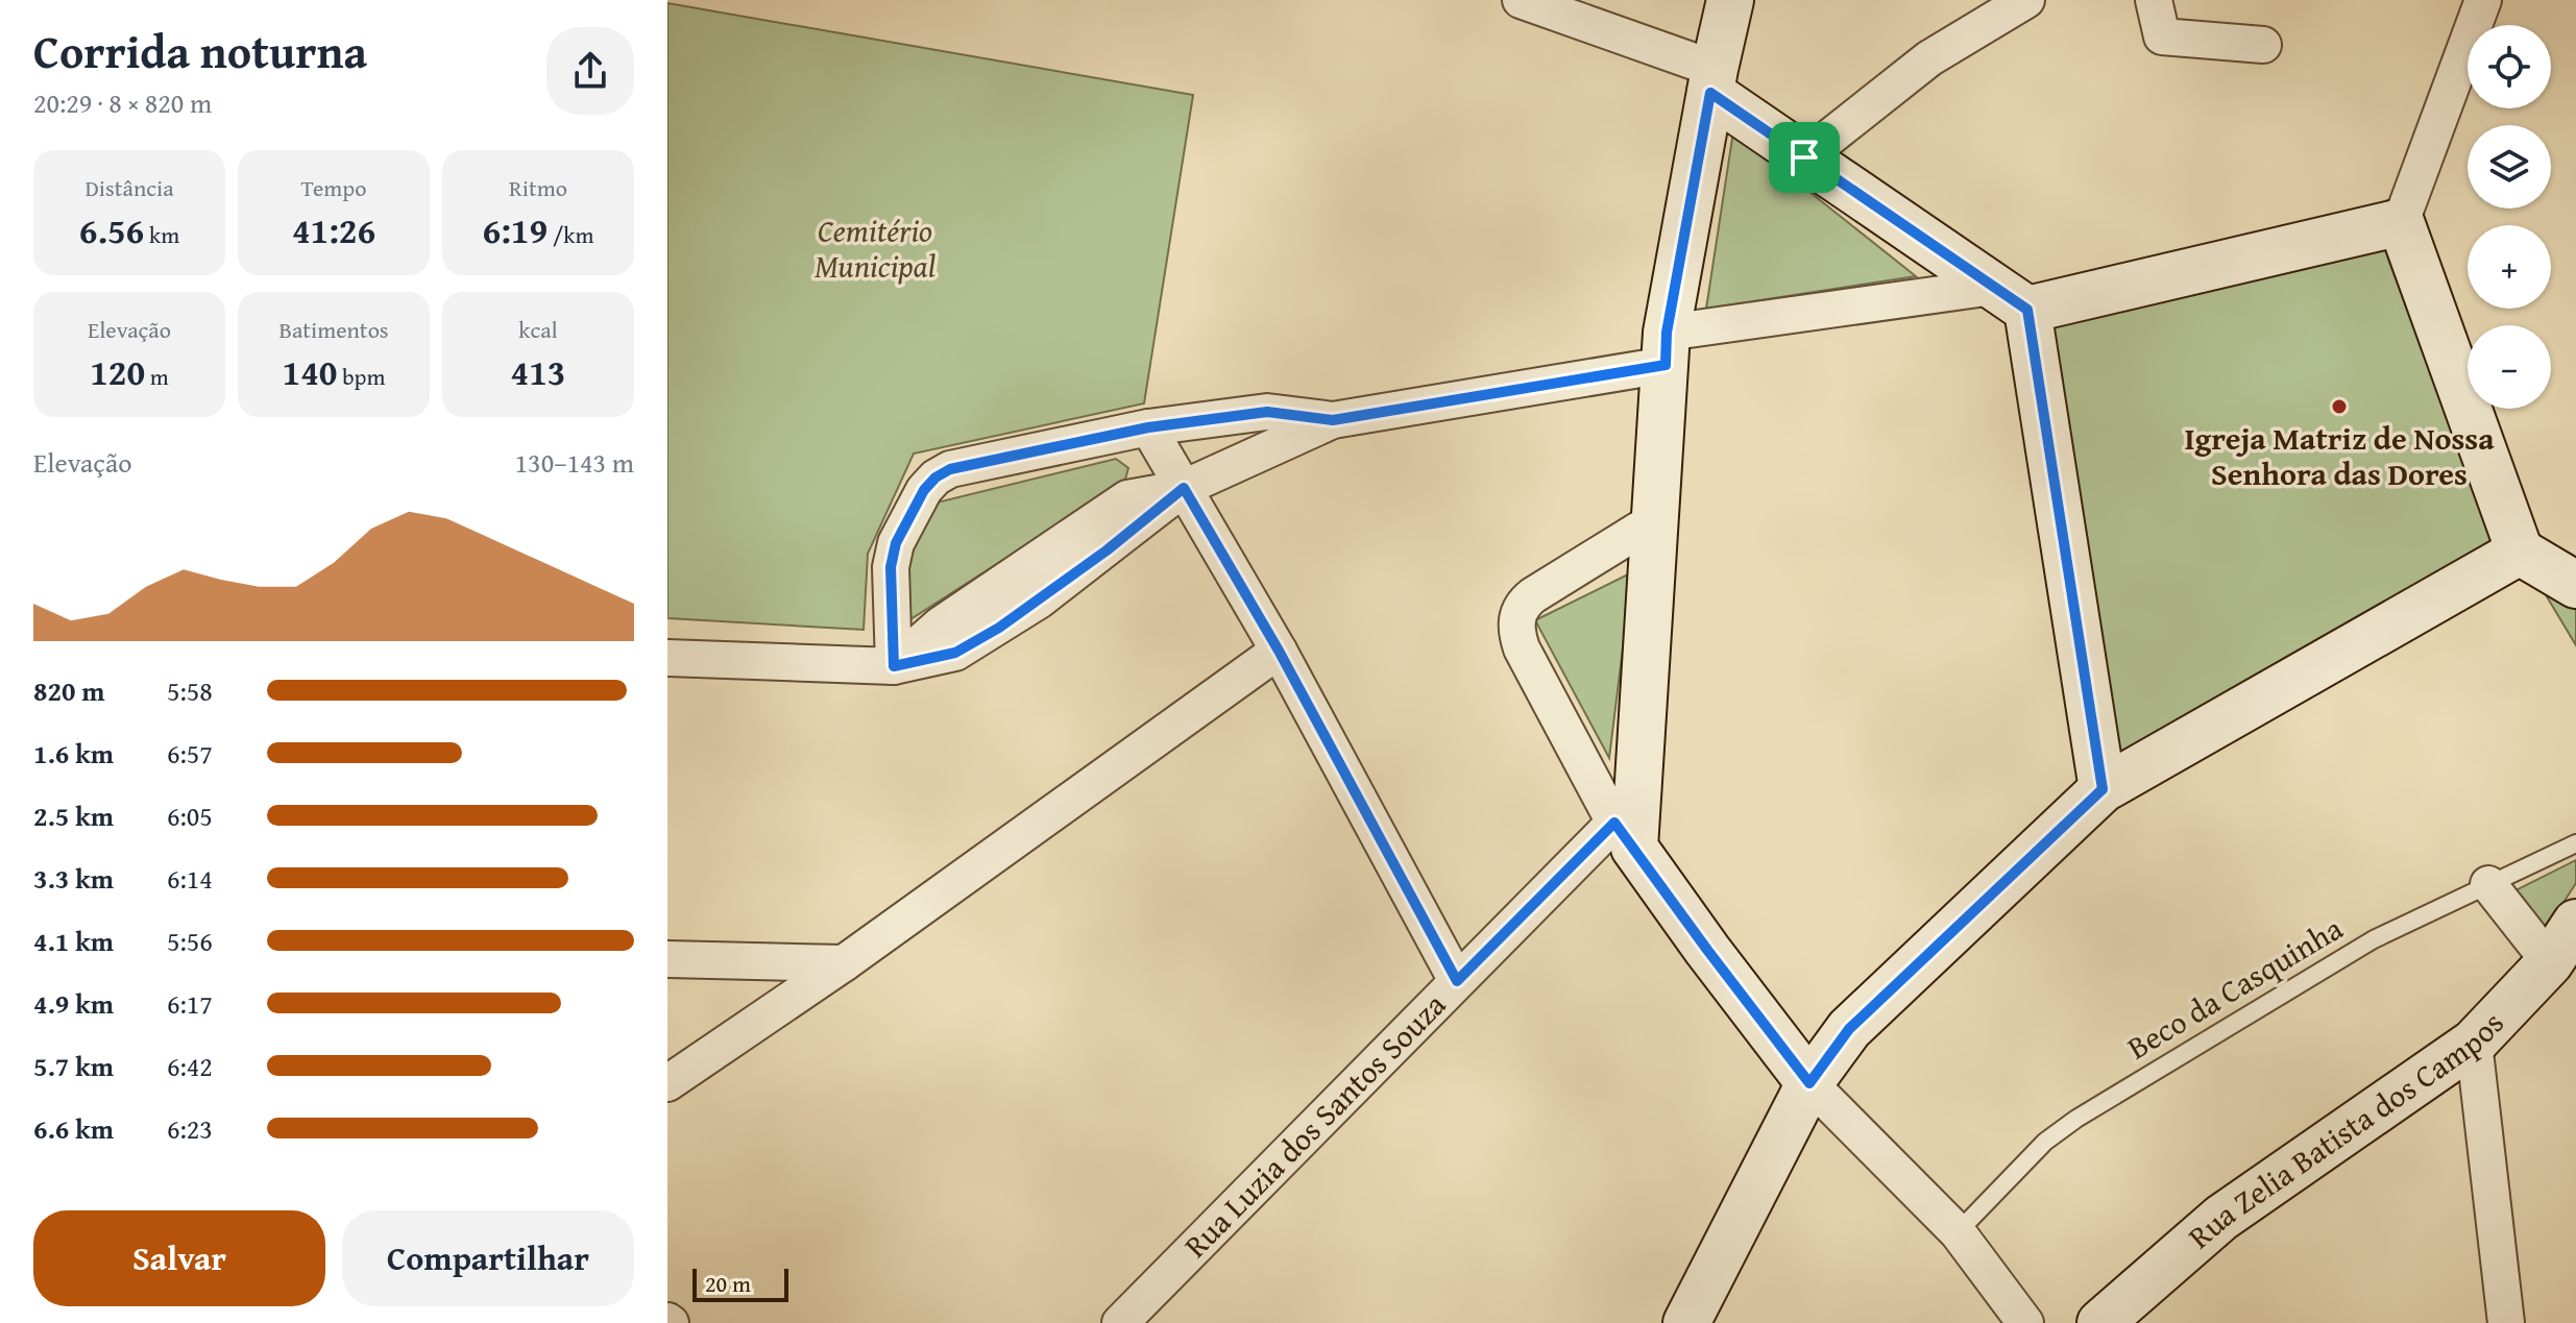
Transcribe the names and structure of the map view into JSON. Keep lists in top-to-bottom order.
{
  "streets": {
    "street": ["Rua Luzia dos Santos Souza", "Rua Zelia Batista dos Campos"],
    "lane": ["Beco da Casquinha"]
  },
  "parks": ["Cemitério Municipal"],
  "places": ["Igreja Matriz de Nossa Senhora das Dores"],
  "scale_bar": "20 m",
  "page": {
    "heading": ["Corrida noturna", "20:29 · 8 × 820 m"],
    "map_buttons": ["+", "−"],
    "stats": [
      ["Distância", "6.56 km"],
      ["Tempo", "41:26"],
      ["Ritmo", "6:19 /km"],
      ["Elevação", "120 m"],
      ["Batimentos", "140 bpm"],
      ["kcal", "413"]
    ],
    "chart": ["Elevação", "130–143 m"],
    "list": [
      {
        "name": "820 m",
        "note": "5:58"
      },
      {
        "name": "1.6 km",
        "note": "6:57"
      },
      {
        "name": "2.5 km",
        "note": "6:05"
      },
      {
        "name": "3.3 km",
        "note": "6:14"
      },
      {
        "name": "4.1 km",
        "note": "5:56"
      },
      {
        "name": "4.9 km",
        "note": "6:17"
      },
      {
        "name": "5.7 km",
        "note": "6:42"
      },
      {
        "name": "6.6 km",
        "note": "6:23"
      }
    ],
    "buttons": ["Salvar", "Compartilhar"],
    "scale": "20 m"
  }
}
